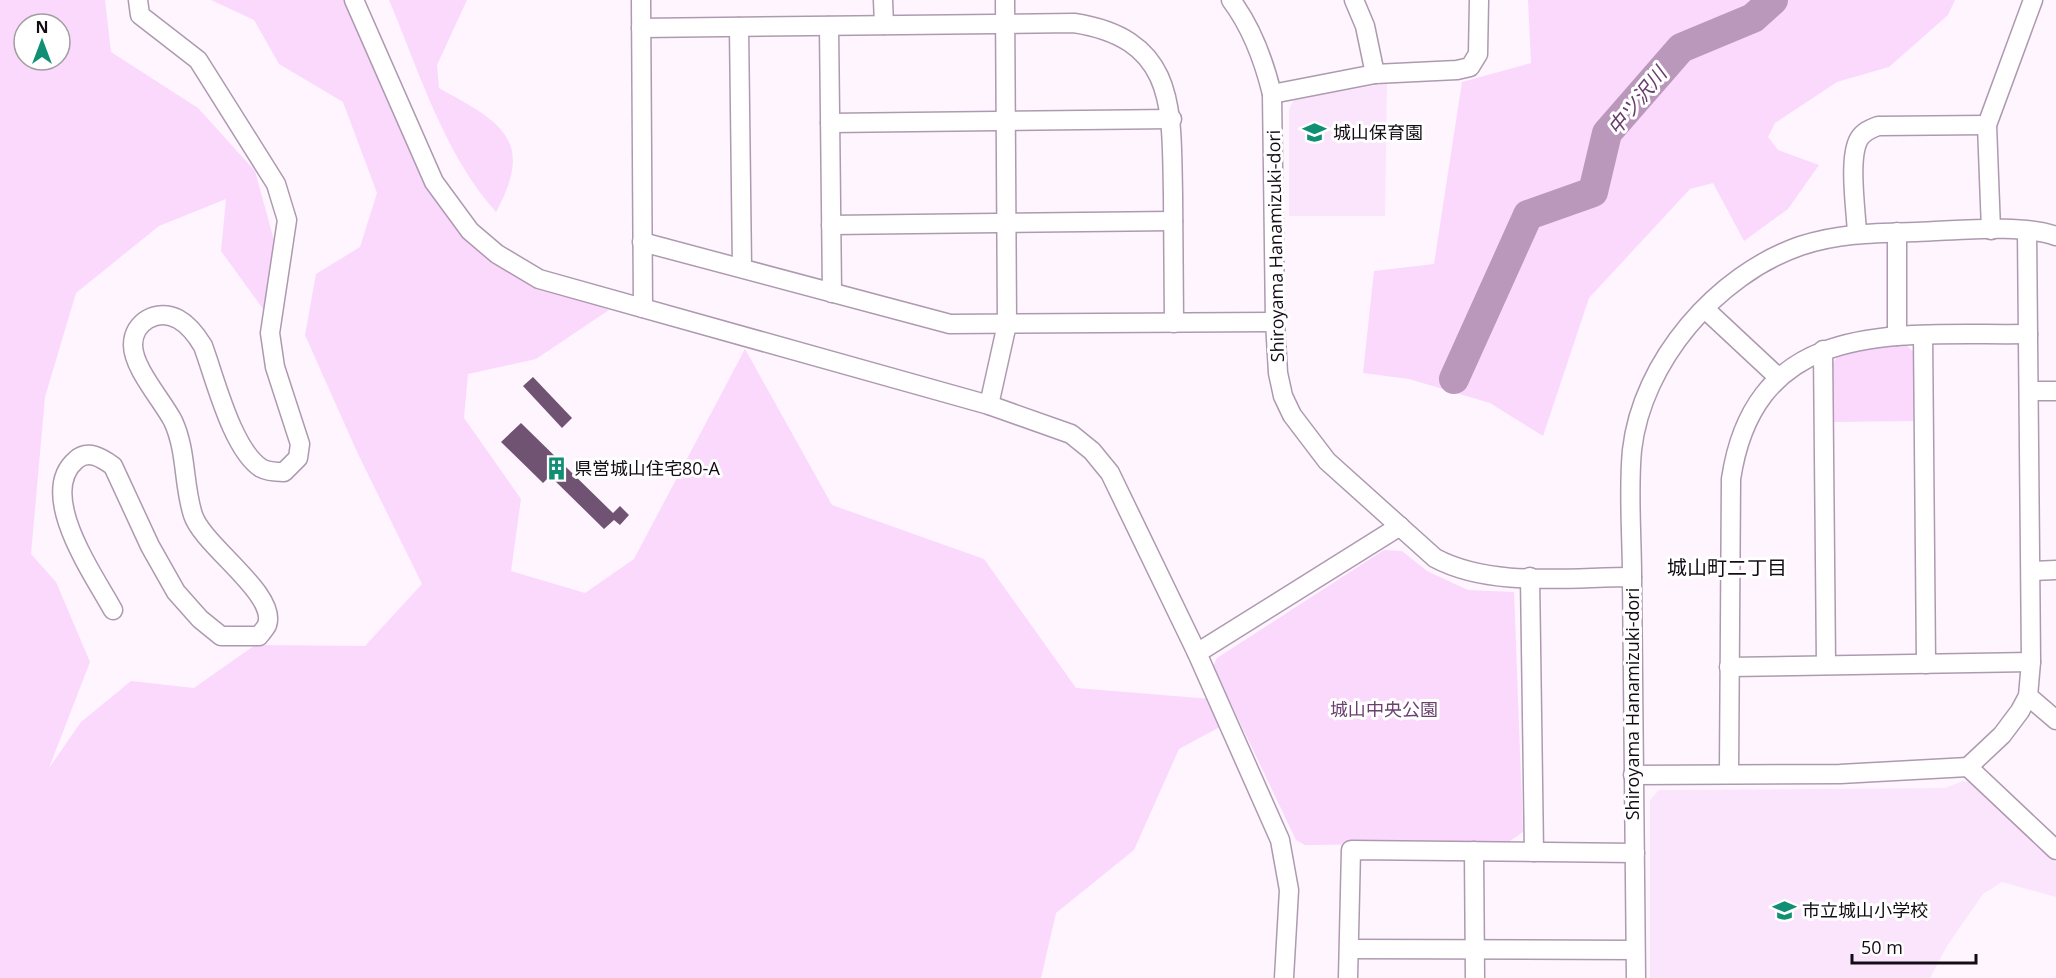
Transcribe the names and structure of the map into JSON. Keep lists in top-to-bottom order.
{
  "streets": {
    "street": ["Shiroyama Hanamizuki-dori"]
  },
  "districts": ["城山町二丁目"],
  "water": ["中ツ沢川"],
  "parks": ["城山中央公園"],
  "places": {
    "school or university": ["城山保育園", "市立城山小学校"],
    "building": ["県営城山住宅80-A"]
  },
  "scale_bar": "50 m",
  "north": "top"
}
